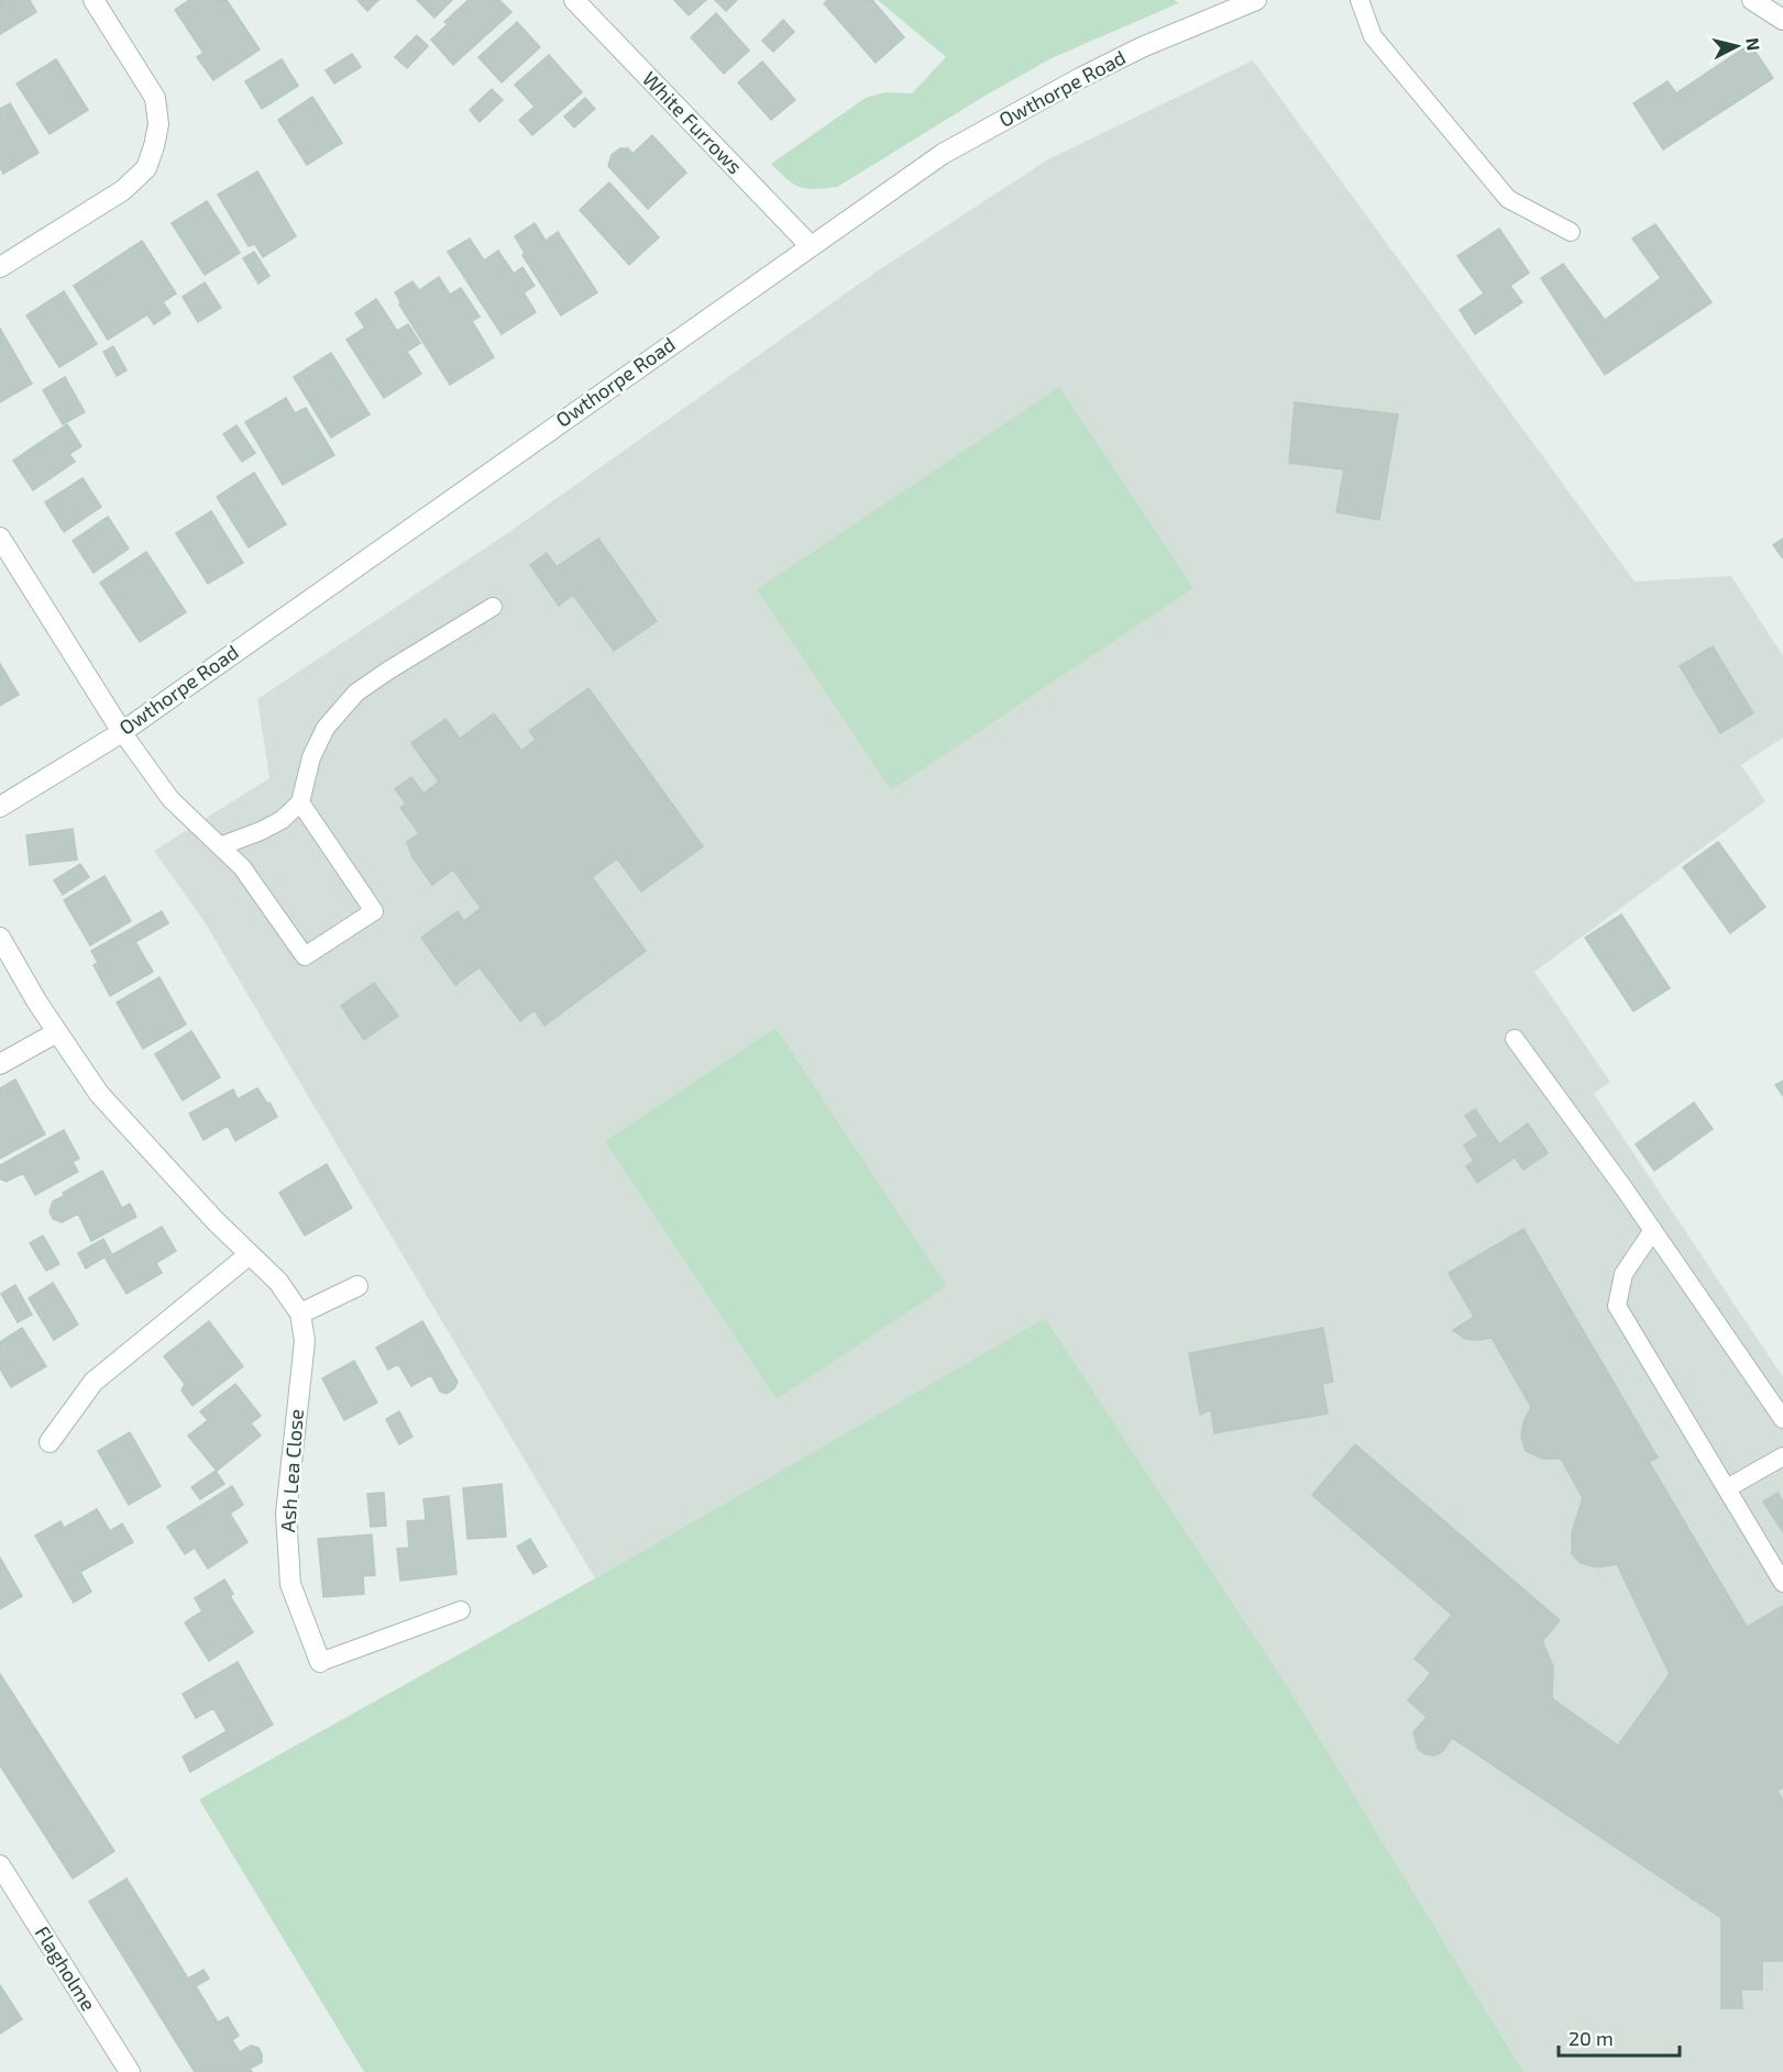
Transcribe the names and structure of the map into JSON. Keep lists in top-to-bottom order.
{
  "streets": {
    "street": [
      "Owthorpe Road",
      "White Furrows",
      "Ash Lea Close",
      "Flagholme"
    ]
  },
  "crossings": [
    ["Owthorpe Road", "White Furrows"]
  ],
  "scale_bar": "20 m",
  "north": "right"
}
